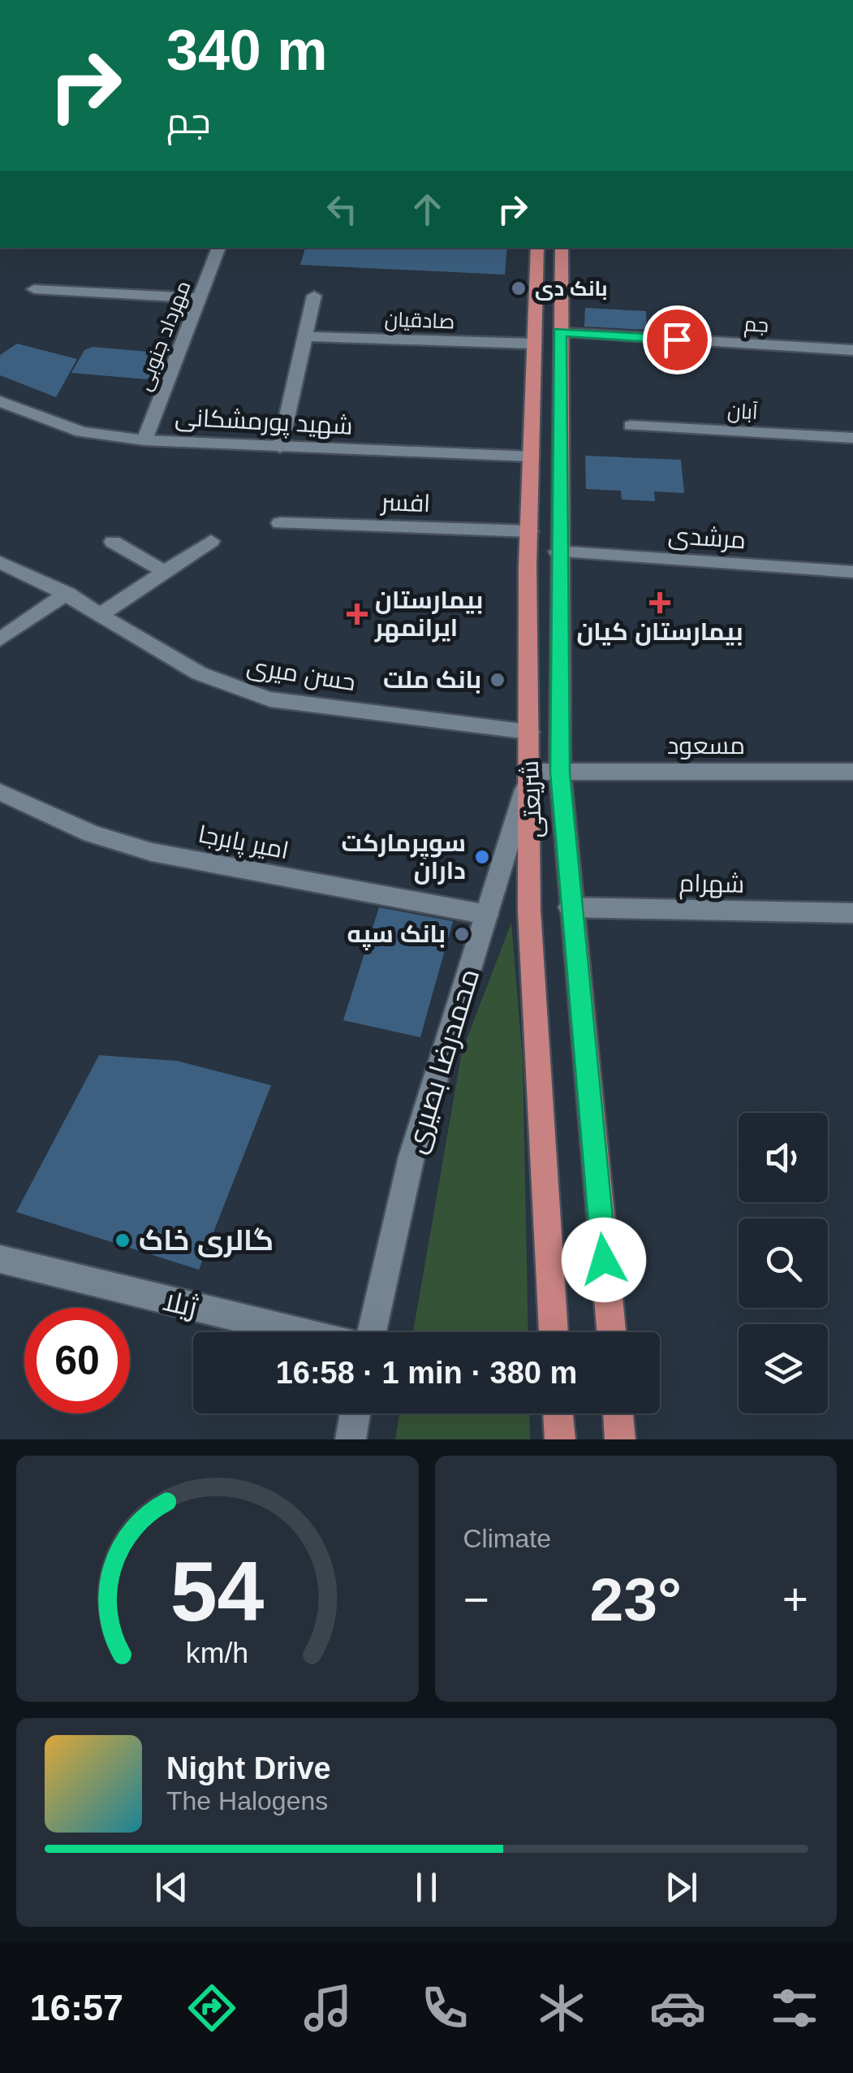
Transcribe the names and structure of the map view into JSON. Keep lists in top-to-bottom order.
{
  "streets": {
    "main road": ["شریعتی"],
    "street": [
      "صادقیان",
      "جم",
      "مهرداد جنوبی",
      "آبان",
      "شهید پورمشکانی",
      "افسر",
      "مرشدی",
      "حسن میری",
      "مسعود",
      "امیر پابرجا",
      "شهرام",
      "محمدرضا بصیری",
      "ژیلا"
    ]
  },
  "crossings": [
    ["صادقیان", "شریعتی"],
    ["جم", "شریعتی"],
    ["مهرداد جنوبی", "شهید پورمشکانی"],
    ["شهید پورمشکانی", "شریعتی"],
    ["افسر", "شریعتی"],
    ["مرشدی", "شریعتی"],
    ["حسن میری", "شریعتی"],
    ["مسعود", "شریعتی"],
    ["مسعود", "محمدرضا بصیری"],
    ["شریعتی", "شهرام"],
    ["شریعتی", "محمدرضا بصیری"],
    ["امیر پابرجا", "محمدرضا بصیری"]
  ],
  "places": {
    "other": [
      "بانک دی",
      "بانک ملت",
      "سوپرمارکت داران",
      "بانک سپه",
      "گالری خاک"
    ],
    "health": ["بیمارستان کیان", "بیمارستان ایرانمهر"]
  },
  "page": {
    "turn": ["340 m", "جم"],
    "limit": "60",
    "trip": "16:58 · 1 min · 380 m",
    "tile": "Climate",
    "heat": ["−", "23°", "+"],
    "song": ["Night Drive", "The Halogens"],
    "tabs": "16:57",
    "gauge": ["54", "km/h"]
  }
}
